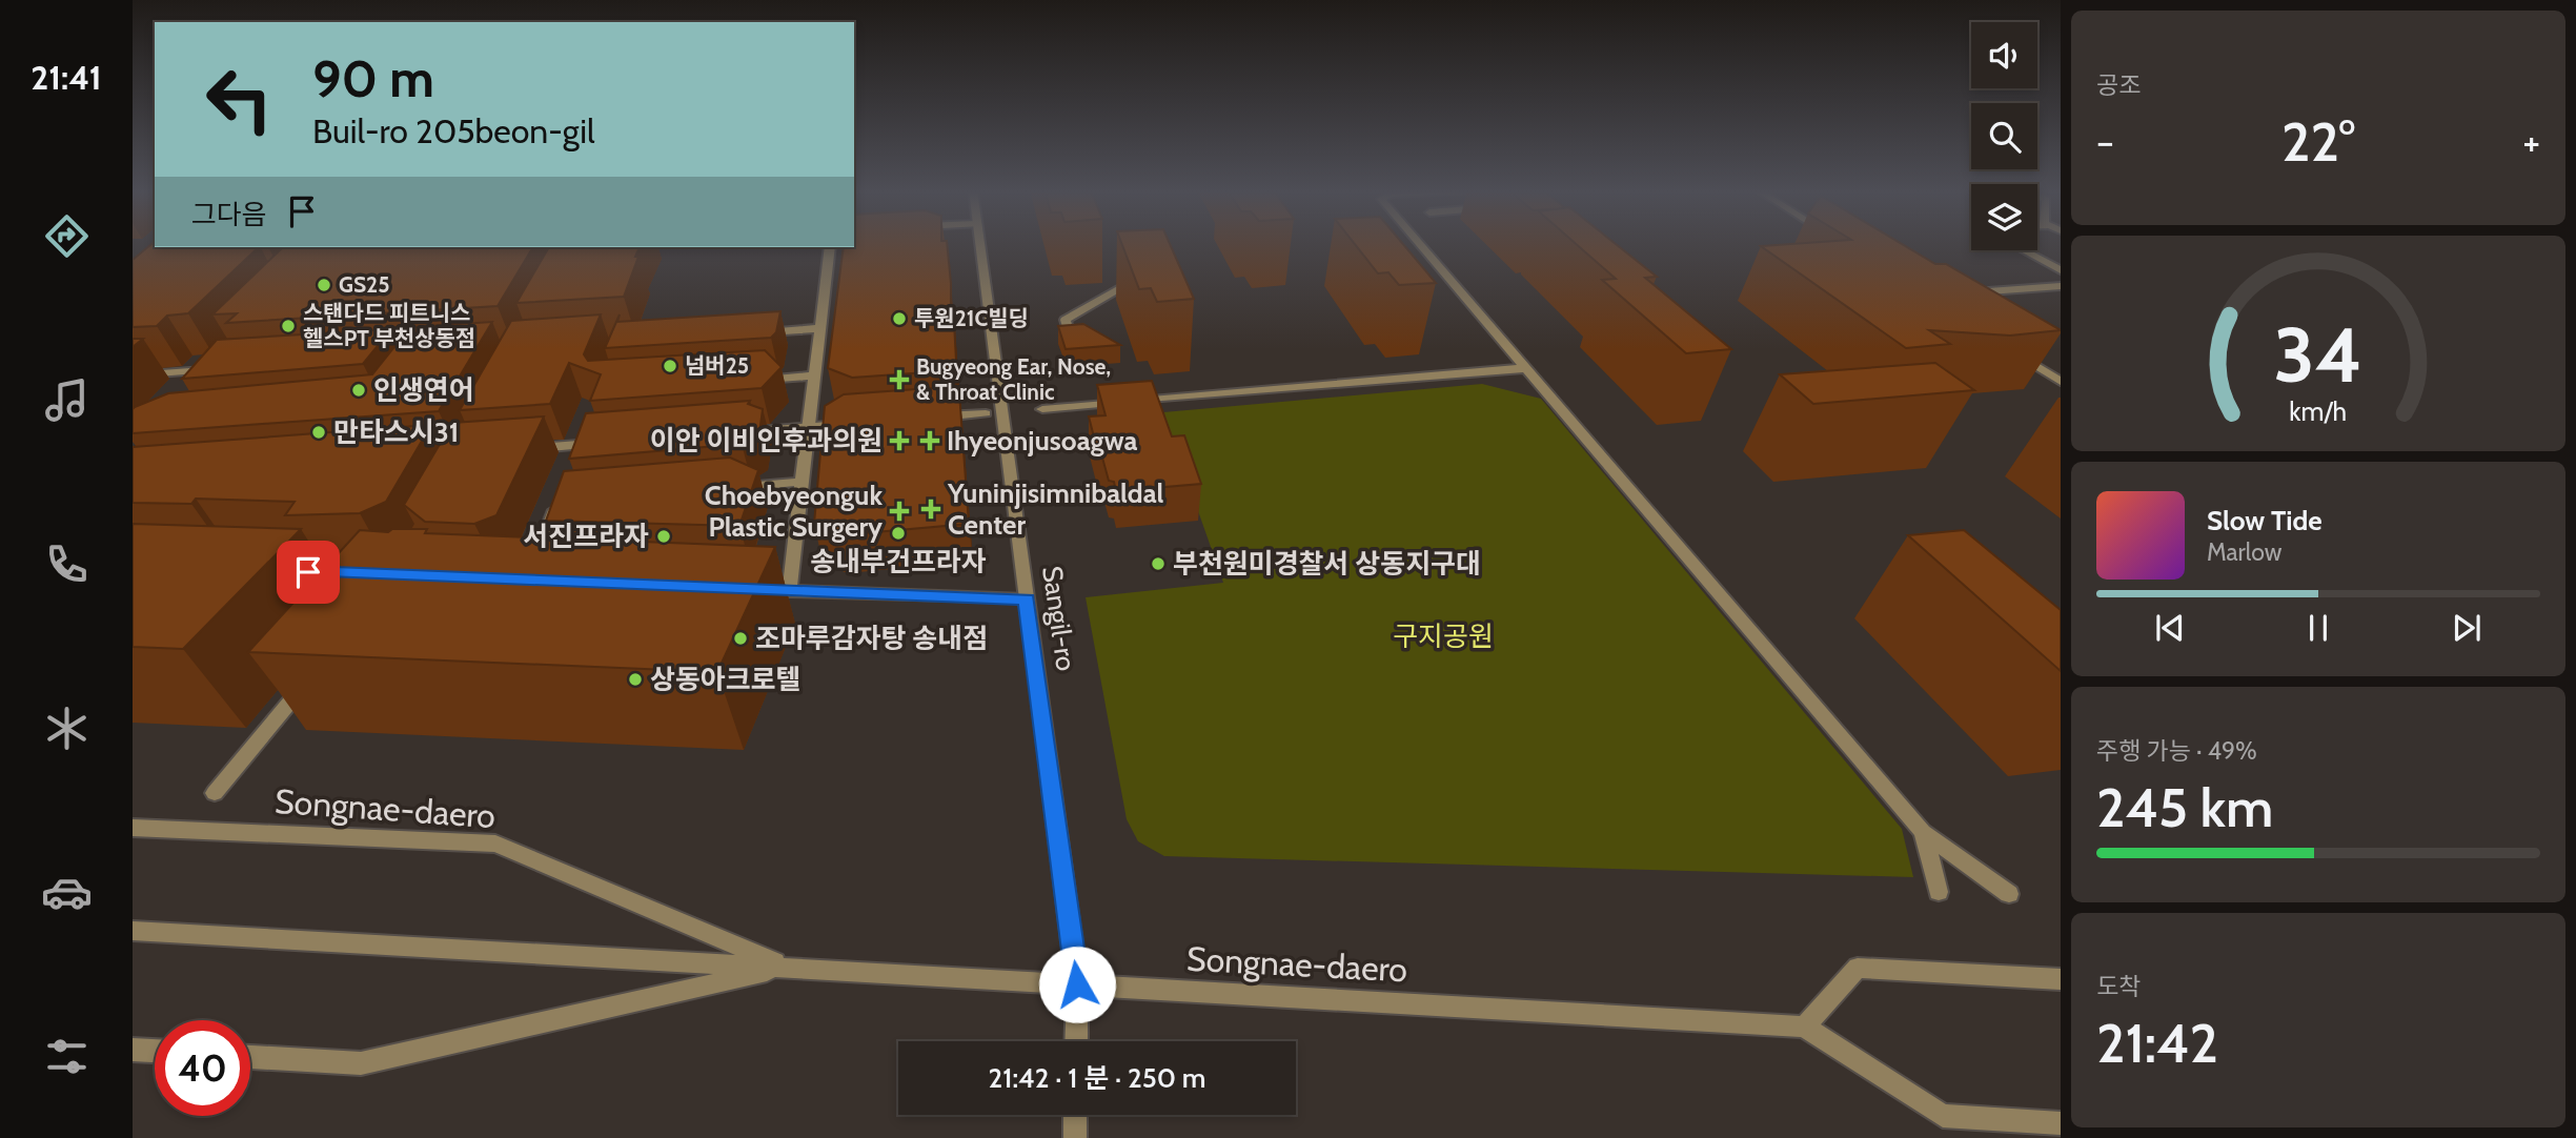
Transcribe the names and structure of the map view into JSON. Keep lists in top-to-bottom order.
{
  "streets": {
    "street": ["Sangil-ro", "Songnae-daero"]
  },
  "crossings": [
    ["Sangil-ro", "Songnae-daero"]
  ],
  "parks": ["구지공원"],
  "places": {
    "other": [
      "GS25",
      "투원21C빌딩",
      "스탠다드 피트니스 헬스PT 부천상동점",
      "넘버25",
      "인생연어",
      "만타스시31",
      "송내부건프라자",
      "서진프라자",
      "부천원미경찰서 상동지구대",
      "조마루감자탕 송내점",
      "상동아크로텔"
    ],
    "health": [
      "Bugyeong Ear, Nose, & Throat Clinic",
      "이안 이비인후과의원",
      "Ihyeonjusoagwa",
      "Yuninjisimnibaldal Center",
      "Choebyeonguk Plastic Surgery"
    ]
  },
  "page": {
    "tabs": "21:41",
    "tile": [
      "공조",
      ["주행 가능 · 49%", "245 km"],
      ["도착", "21:42"]
    ],
    "turn": ["90 m", "Buil-ro 205beon-gil"],
    "heat": ["−", "22°", "+"],
    "then": "그다음",
    "song": ["Slow Tide", "Marlow"],
    "limit": "40",
    "trip": "21:42 · 1 분 · 250 m",
    "gauge": ["34", "km/h"]
  }
}
